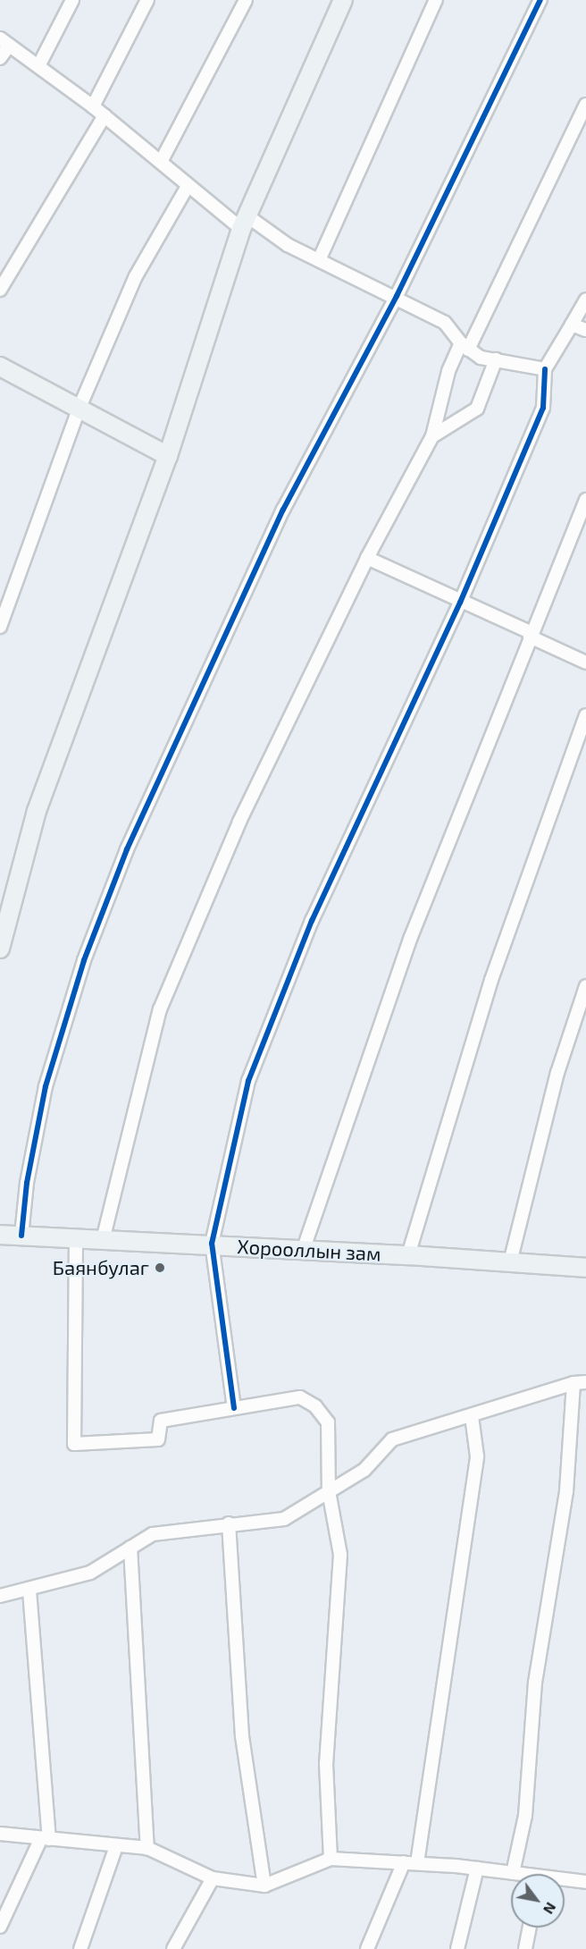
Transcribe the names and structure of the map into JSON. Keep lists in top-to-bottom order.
{
  "streets": {
    "street": ["Хорооллын зам"]
  },
  "places": ["Баянбулаг"],
  "north": "bottom right"
}
